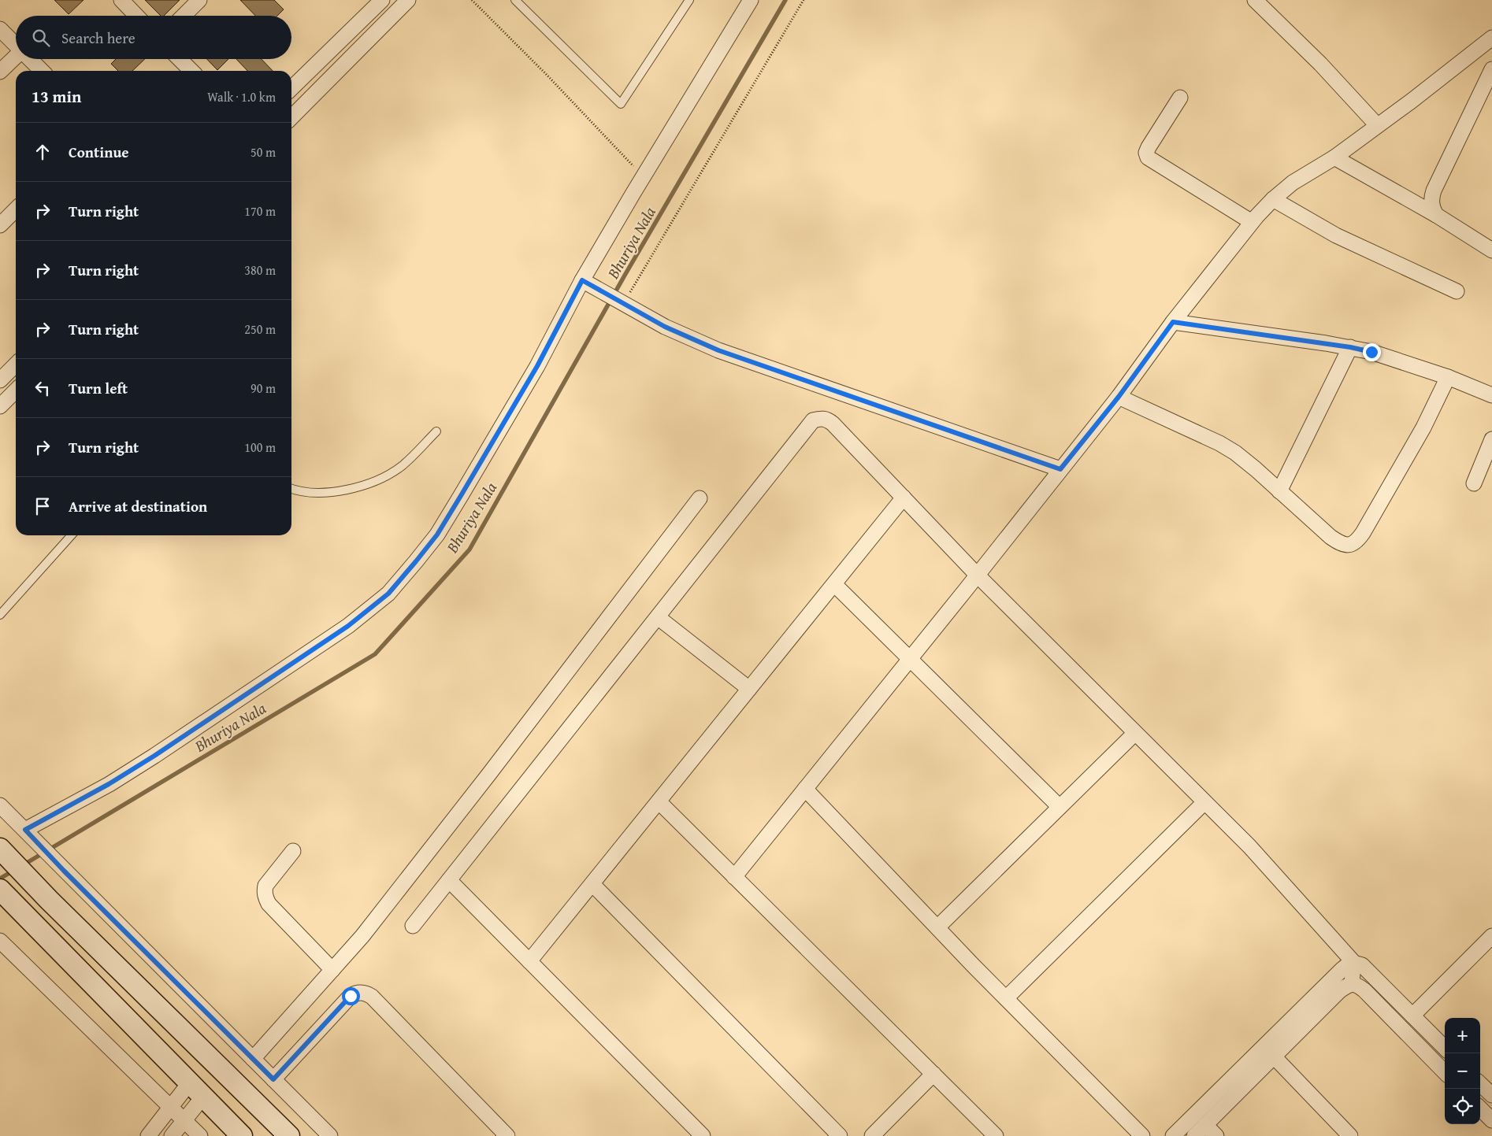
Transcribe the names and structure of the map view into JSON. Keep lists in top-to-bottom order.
{
  "water": ["Bhuriya Nala"],
  "page": {
    "search": "Search here",
    "heading": ["13 min", "Walk · 1.0 km"],
    "list": [
      ["Continue", "50 m"],
      ["Turn right", "170 m"],
      ["Turn right", "380 m"],
      ["Turn right", "250 m"],
      ["Turn left", "90 m"],
      ["Turn right", "100 m"],
      "Arrive at destination"
    ],
    "map_buttons": ["+", "−"]
  }
}
